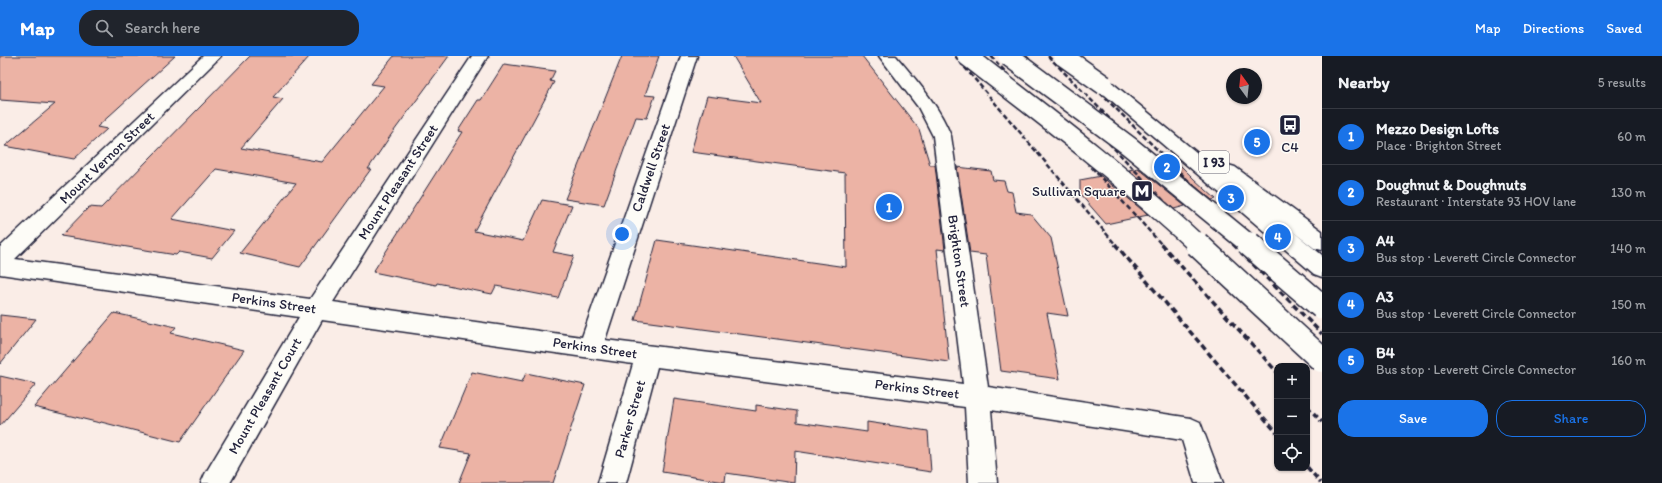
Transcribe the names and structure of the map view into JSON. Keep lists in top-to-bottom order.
{
  "streets": {
    "main road": [
      "Mount Vernon Street",
      "I 93",
      "Caldwell Street",
      "Mount Pleasant Street",
      "Brighton Street",
      "Perkins Street",
      "Mount Pleasant Court",
      "Parker Street"
    ]
  },
  "crossings": [
    ["Caldwell Street", "Perkins Street"],
    ["Mount Pleasant Street", "Perkins Street"],
    ["Mount Pleasant Street", "Mount Pleasant Court"],
    ["Brighton Street", "Perkins Street"],
    ["Perkins Street", "Mount Pleasant Court"],
    ["Perkins Street", "Parker Street"]
  ],
  "places": {
    "bus stop": ["C4"],
    "metro station": ["Sullivan Square"]
  },
  "north": "top",
  "page": {
    "header": "Map",
    "search": "Search here",
    "nav": ["Map", "Directions", "Saved"],
    "heading": ["Nearby", "5 results"],
    "list": [
      {
        "mark": "1",
        "name": "Mezzo Design Lofts",
        "note": "Place · Brighton Street",
        "value": "60 m"
      },
      {
        "mark": "2",
        "name": "Doughnut & Doughnuts",
        "note": "Restaurant · Interstate 93 HOV lane",
        "value": "130 m"
      },
      {
        "mark": "3",
        "name": "A4",
        "note": "Bus stop · Leverett Circle Connector",
        "value": "140 m"
      },
      {
        "mark": "4",
        "name": "A3",
        "note": "Bus stop · Leverett Circle Connector",
        "value": "150 m"
      },
      {
        "mark": "5",
        "name": "B4",
        "note": "Bus stop · Leverett Circle Connector",
        "value": "160 m"
      }
    ],
    "pins": [
      "5",
      "2",
      "3",
      "1",
      "4"
    ],
    "map_buttons": ["+", "−"],
    "buttons": ["Save", "Share"]
  }
}
